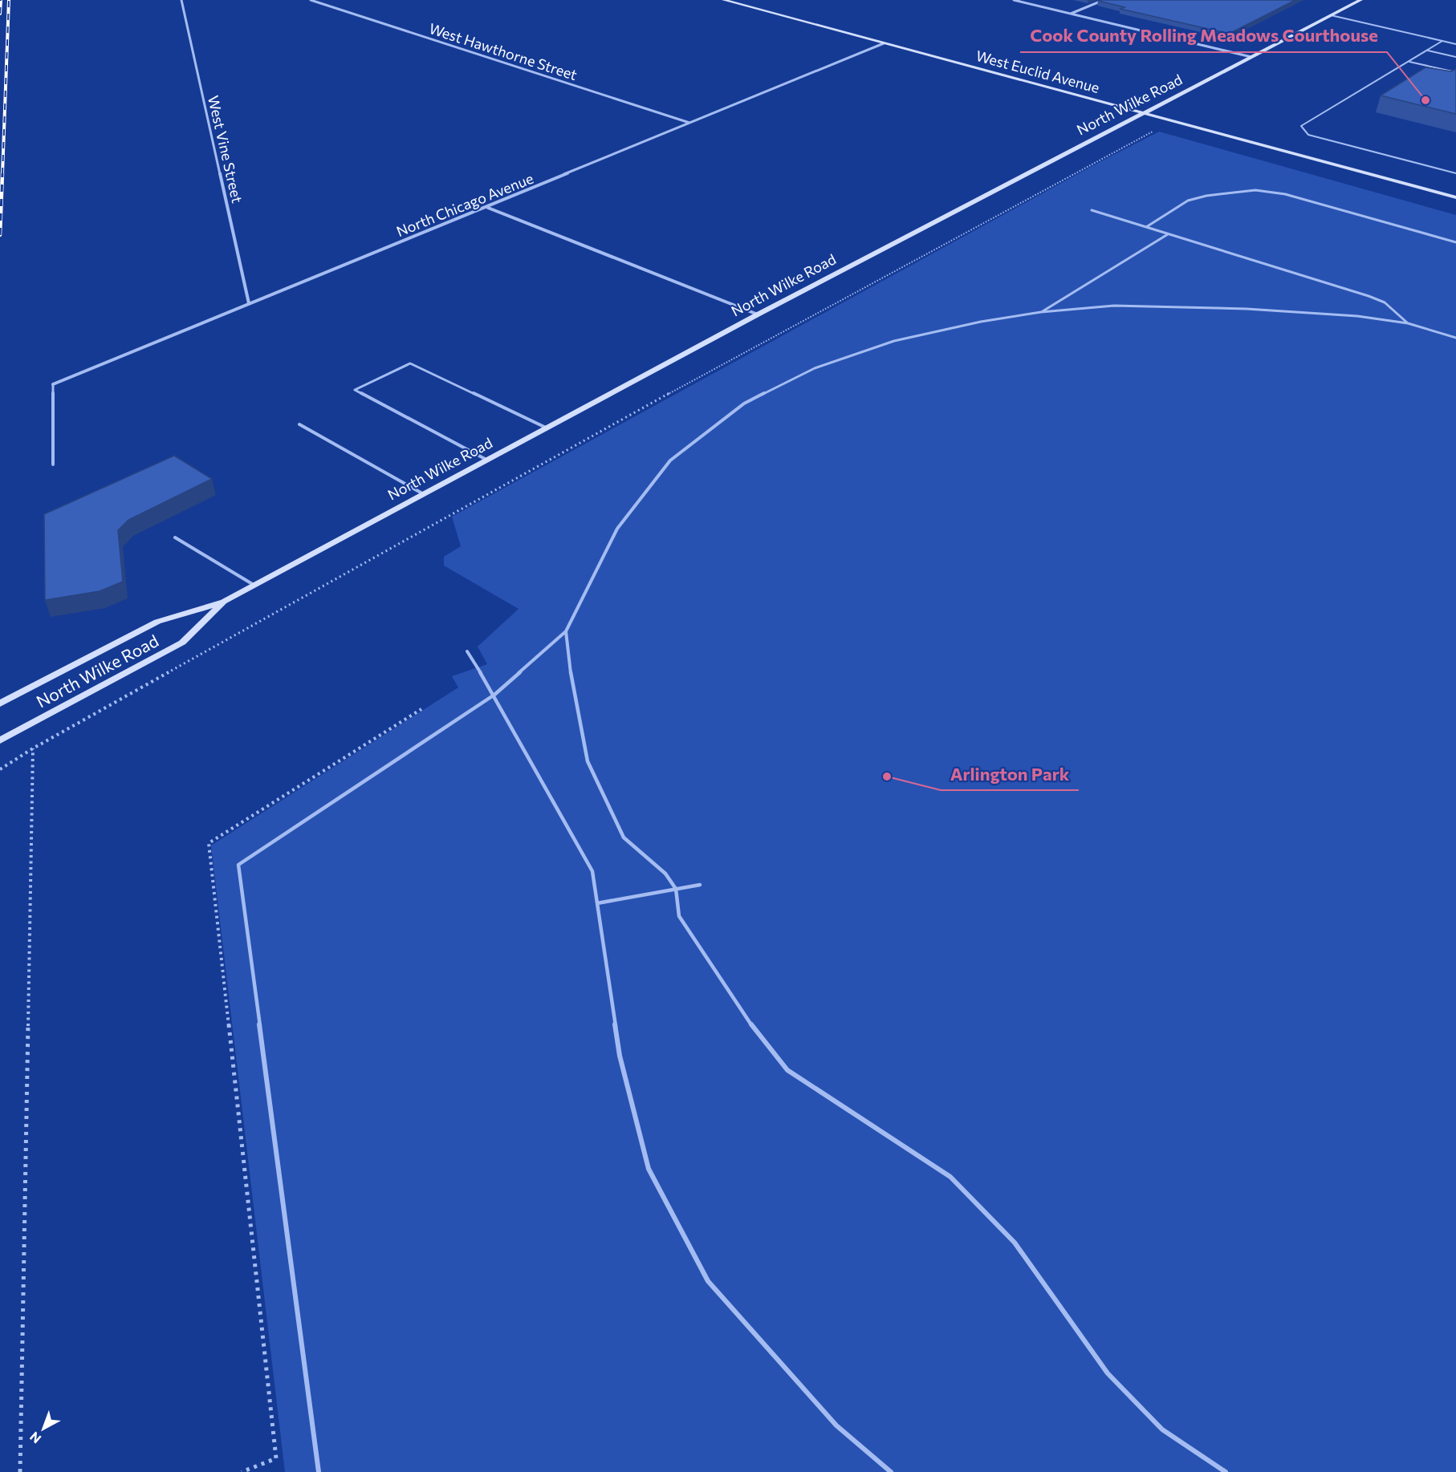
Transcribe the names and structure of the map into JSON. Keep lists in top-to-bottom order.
{
  "streets": {
    "main road": ["West Euclid Avenue", "North Wilke Road"],
    "street": ["West Hawthorne Street", "West Vine Street", "North Chicago Avenue"]
  },
  "crossings": [
    ["West Hawthorne Street", "North Chicago Avenue"],
    ["West Euclid Avenue", "North Wilke Road"],
    ["West Euclid Avenue", "North Chicago Avenue"],
    ["West Vine Street", "North Chicago Avenue"]
  ],
  "places": ["Cook County Rolling Meadows Courthouse", "Arlington Park"],
  "north": "bottom left"
}
